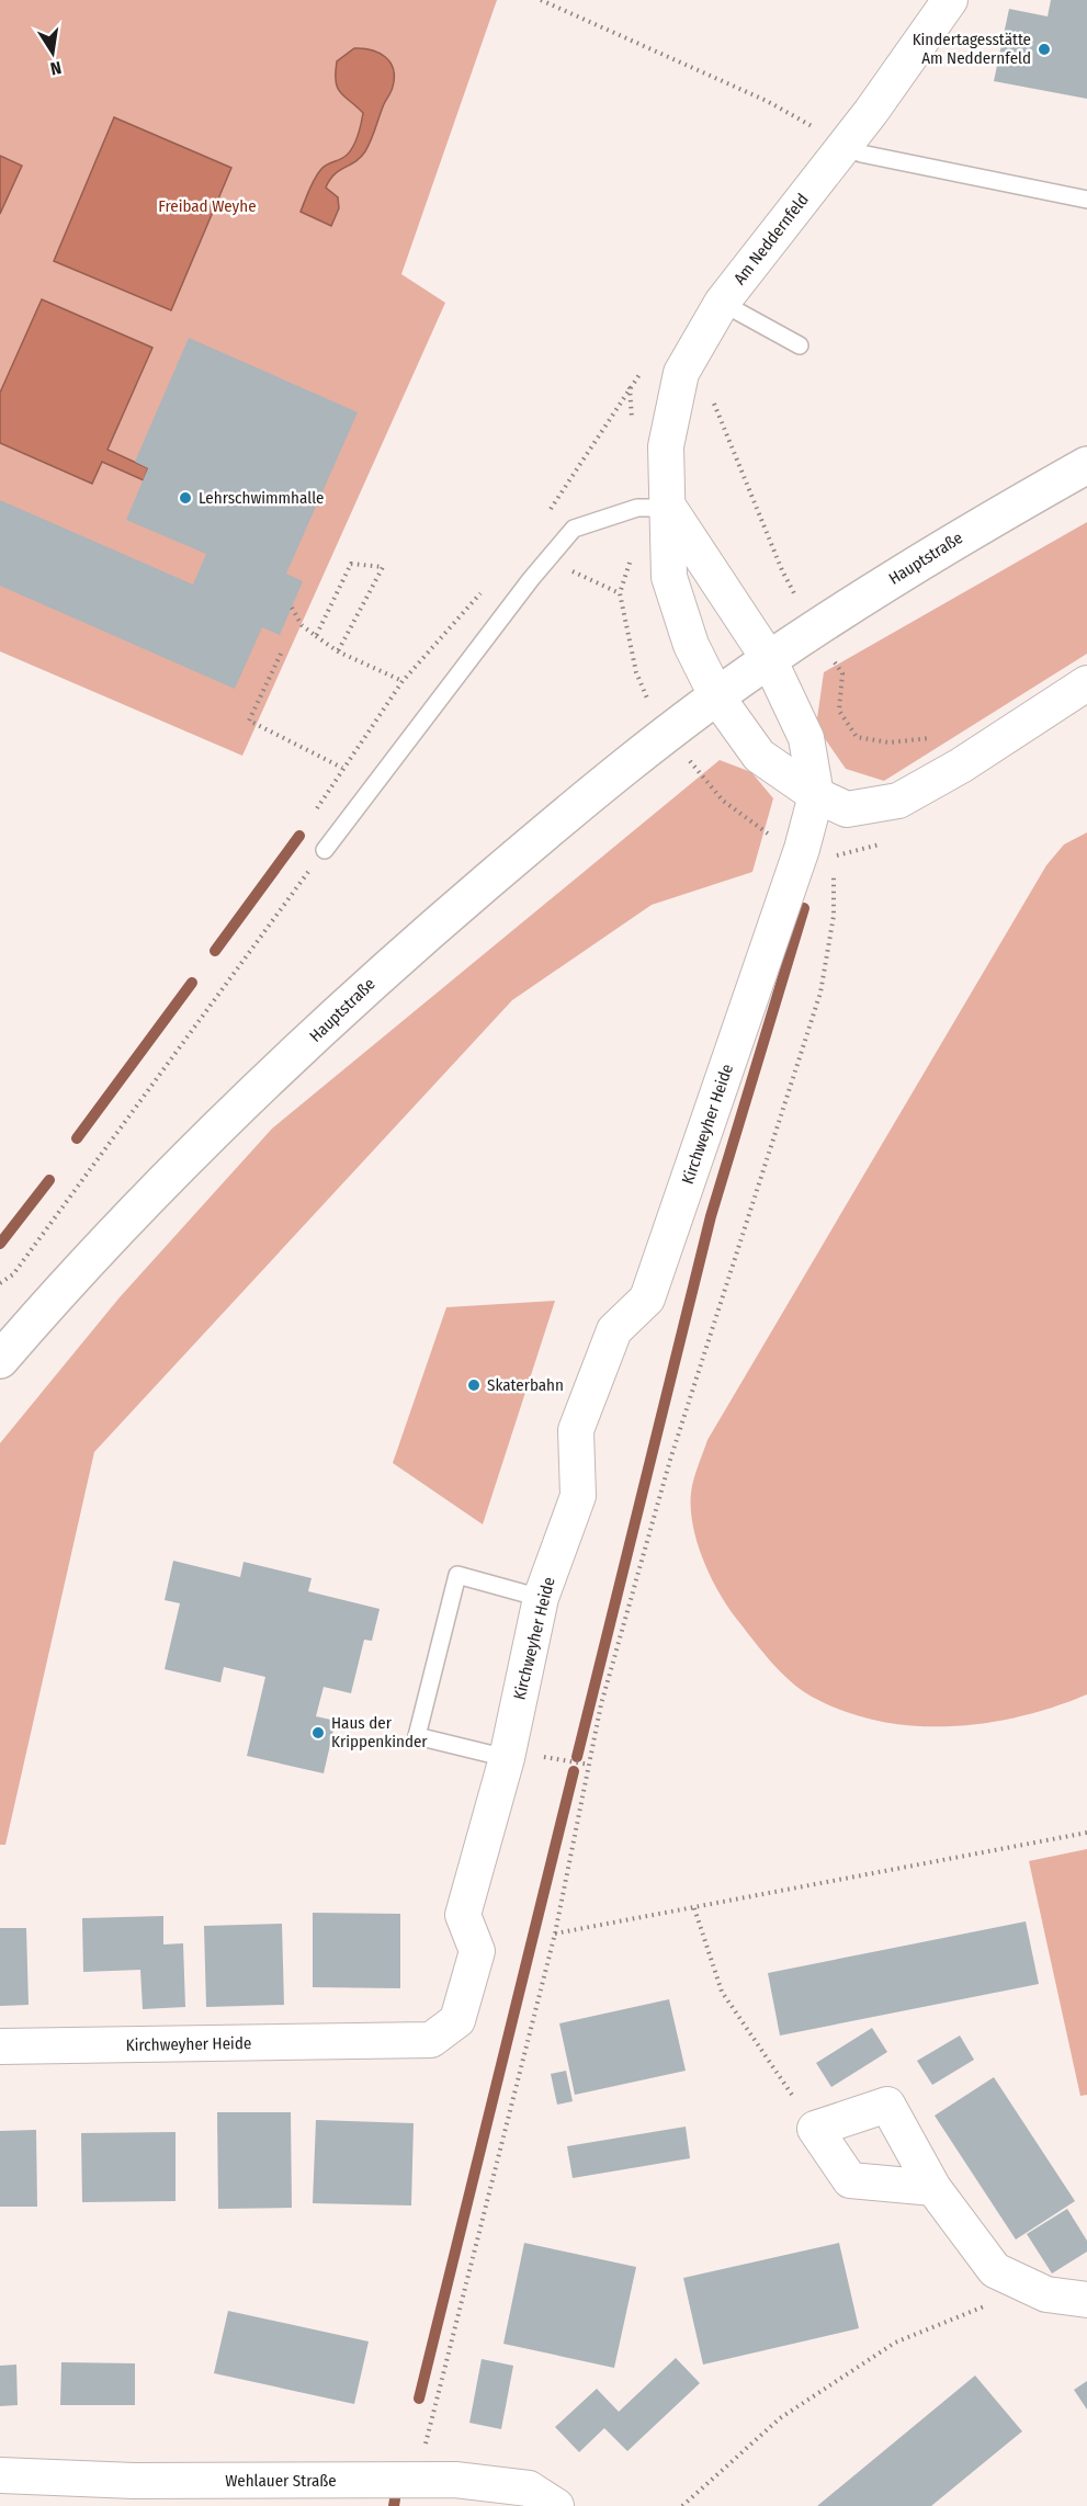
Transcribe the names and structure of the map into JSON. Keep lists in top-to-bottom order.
{
  "streets": {
    "main road": ["Hauptstraße"],
    "street": ["Am Neddernfeld", "Kirchweyher Heide", "Wehlauer Straße"]
  },
  "crossings": [
    ["Am Neddernfeld", "Hauptstraße"]
  ],
  "parks": ["Freibad Weyhe"],
  "places": [
    "Kindertagesstätte Am Neddernfeld",
    "Lehrschwimmhalle",
    "Skaterbahn",
    "Haus der Krippenkinder"
  ],
  "north": "bottom"
}
